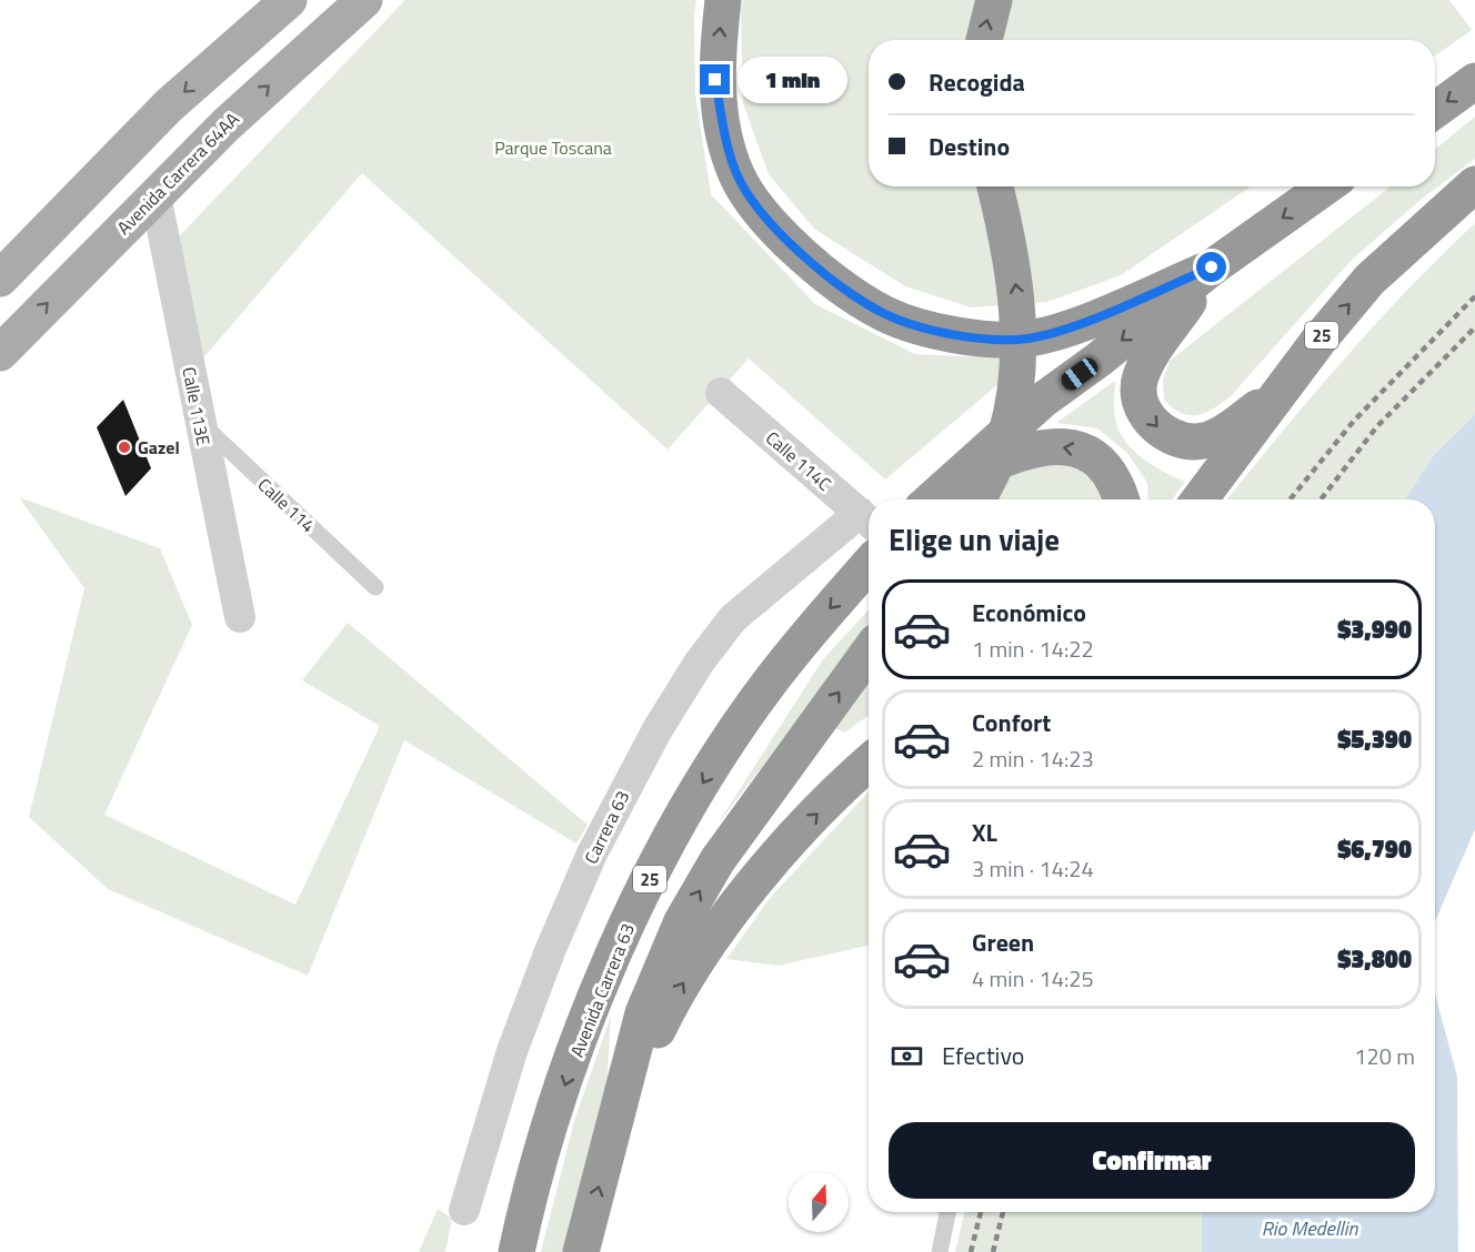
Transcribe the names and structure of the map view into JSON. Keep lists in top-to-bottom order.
{
  "streets": {
    "highway": ["25", "Avenida Carrera 63"],
    "main road": ["Avenida Carrera 64AA"],
    "street": ["Calle 113E", "Calle 114C", "Carrera 63"],
    "lane": ["Calle 114"]
  },
  "crossings": [
    ["Avenida Carrera 64AA", "Calle 113E"],
    ["Calle 113E", "Calle 114"],
    ["Calle 114C", "Carrera 63"]
  ],
  "water": ["Rio Medellin"],
  "parks": ["Parque Toscana"],
  "places": ["Gazel"],
  "north": "top",
  "page": {
    "banner": ["Recogida", "Destino"],
    "bubble": "1 min",
    "heading": "Elige un viaje",
    "list": [
      {
        "name": "Económico",
        "note": "1 min · 14:22",
        "value": "$3,990"
      },
      {
        "name": "Confort",
        "note": "2 min · 14:23",
        "value": "$5,390"
      },
      {
        "name": "XL",
        "note": "3 min · 14:24",
        "value": "$6,790"
      },
      {
        "name": "Green",
        "note": "4 min · 14:25",
        "value": "$3,800"
      }
    ],
    "pay": ["Efectivo", "120 m"],
    "buttons": "Confirmar"
  }
}
